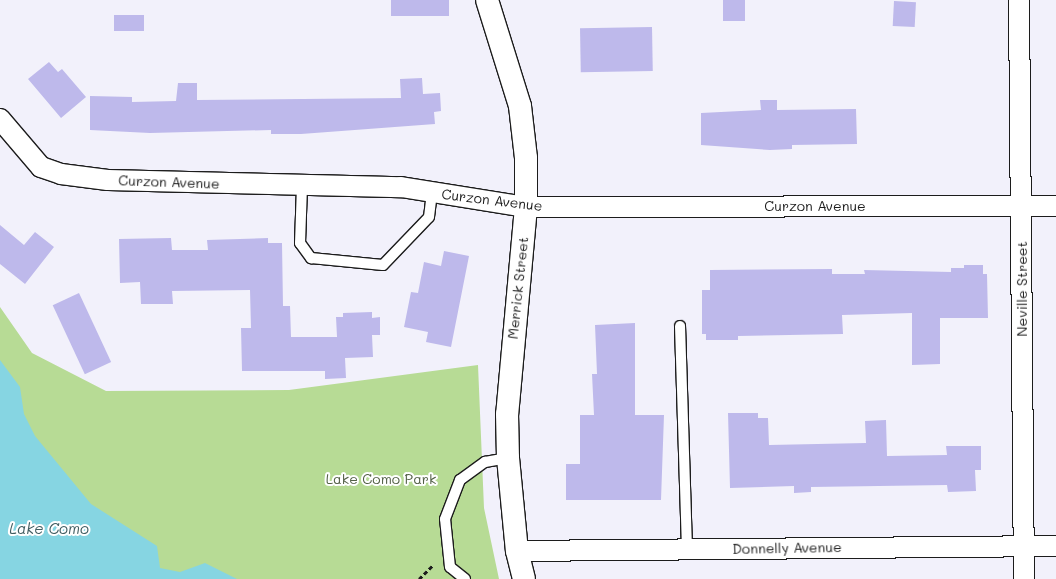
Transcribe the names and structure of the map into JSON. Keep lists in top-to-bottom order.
{
  "streets": {
    "street": [
      "Curzon Avenue",
      "Merrick Street",
      "Neville Street",
      "Donnelly Avenue"
    ]
  },
  "crossings": [
    ["Curzon Avenue", "Merrick Street"],
    ["Curzon Avenue", "Neville Street"],
    ["Merrick Street", "Donnelly Avenue"],
    ["Neville Street", "Donnelly Avenue"]
  ],
  "water": ["Lake Como"],
  "parks": ["Lake Como Park"]
}
